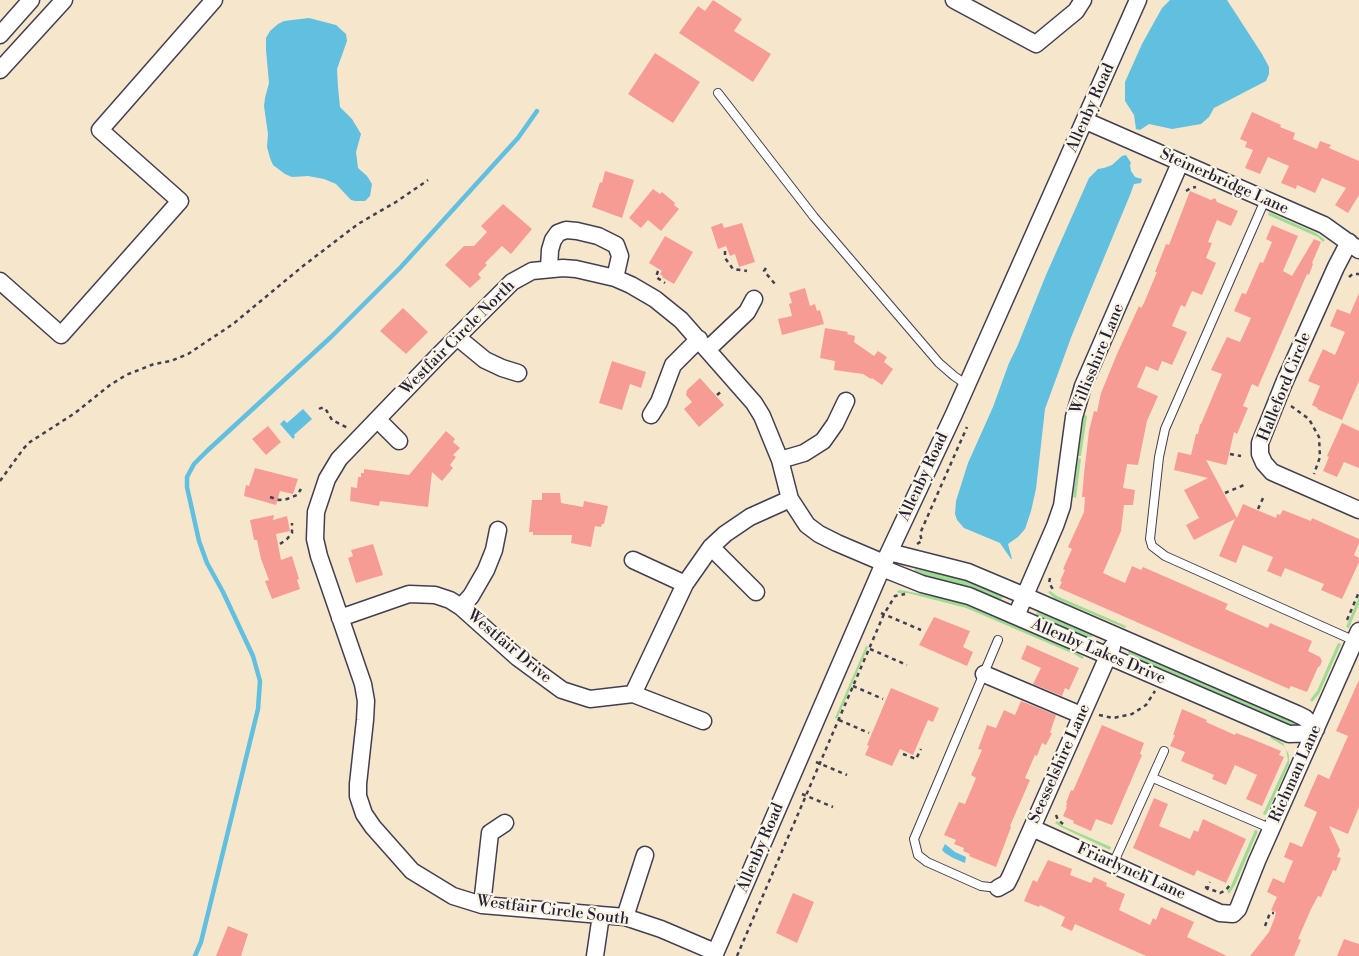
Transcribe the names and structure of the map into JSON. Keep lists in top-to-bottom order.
{
  "streets": {
    "street": [
      "Allenby Road",
      "Steinerbridge Lane",
      "Westfair Circle North",
      "Willisshire Lane",
      "Halleford Circle",
      "Westfair Drive",
      "Allenby Lakes Drive",
      "Seesselshire Lane",
      "Richman Lane",
      "Friarlynch Lane",
      "Westfair Circle South"
    ]
  },
  "crossings": [
    ["Allenby Road", "Steinerbridge Lane"],
    ["Allenby Road", "Westfair Circle North"],
    ["Allenby Road", "Allenby Lakes Drive"],
    ["Allenby Road", "Westfair Circle South"],
    ["Steinerbridge Lane", "Willisshire Lane"],
    ["Steinerbridge Lane", "Halleford Circle"],
    ["Westfair Circle North", "Allenby Lakes Drive"],
    ["Westfair Circle North", "Westfair Circle South"],
    ["Willisshire Lane", "Allenby Lakes Drive"],
    ["Westfair Drive", "Westfair Circle South"],
    ["Allenby Lakes Drive", "Seesselshire Lane"],
    ["Allenby Lakes Drive", "Richman Lane"],
    ["Seesselshire Lane", "Friarlynch Lane"],
    ["Richman Lane", "Friarlynch Lane"]
  ]
}
